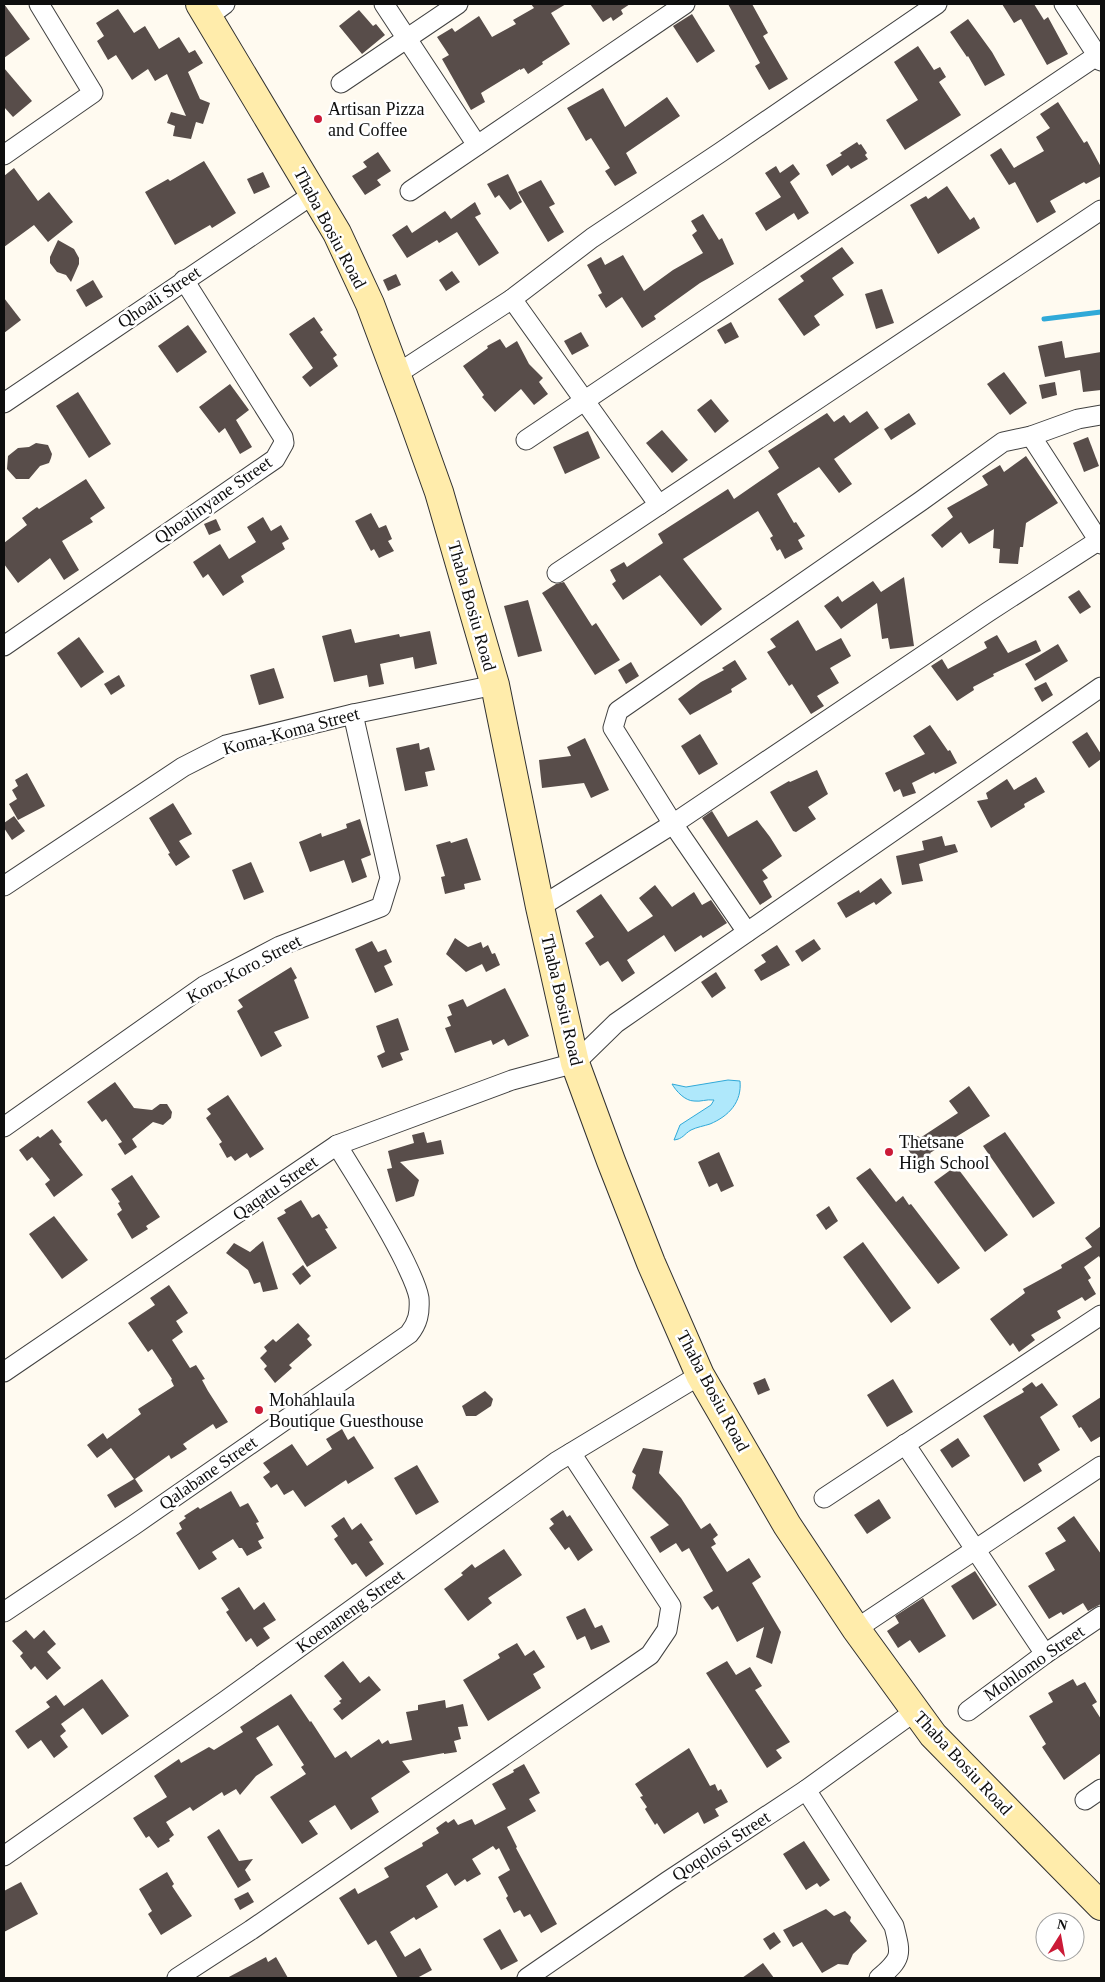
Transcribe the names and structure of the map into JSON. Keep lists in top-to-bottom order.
{
  "streets": {
    "street": [
      "Thaba Bosiu Road",
      "Qhoali Street",
      "Qhoalinyane Street",
      "Koma-Koma Street",
      "Koro-Koro Street",
      "Qaqatu Street",
      "Qalabane Street",
      "Koenaneng Street",
      "Mohlomo Street",
      "Qoqolosi Street"
    ]
  },
  "crossings": [
    ["Thaba Bosiu Road", "Qhoali Street"],
    ["Thaba Bosiu Road", "Koma-Koma Street"],
    ["Thaba Bosiu Road", "Qaqatu Street"],
    ["Thaba Bosiu Road", "Koenaneng Street"],
    ["Thaba Bosiu Road", "Qoqolosi Street"],
    ["Qhoali Street", "Qhoalinyane Street"],
    ["Koma-Koma Street", "Koro-Koro Street"],
    ["Qaqatu Street", "Qalabane Street"]
  ],
  "places": ["Artisan Pizza and Coffee", "Thetsane High School", "Mohahlaula Boutique Guesthouse"],
  "north": "top"
}
